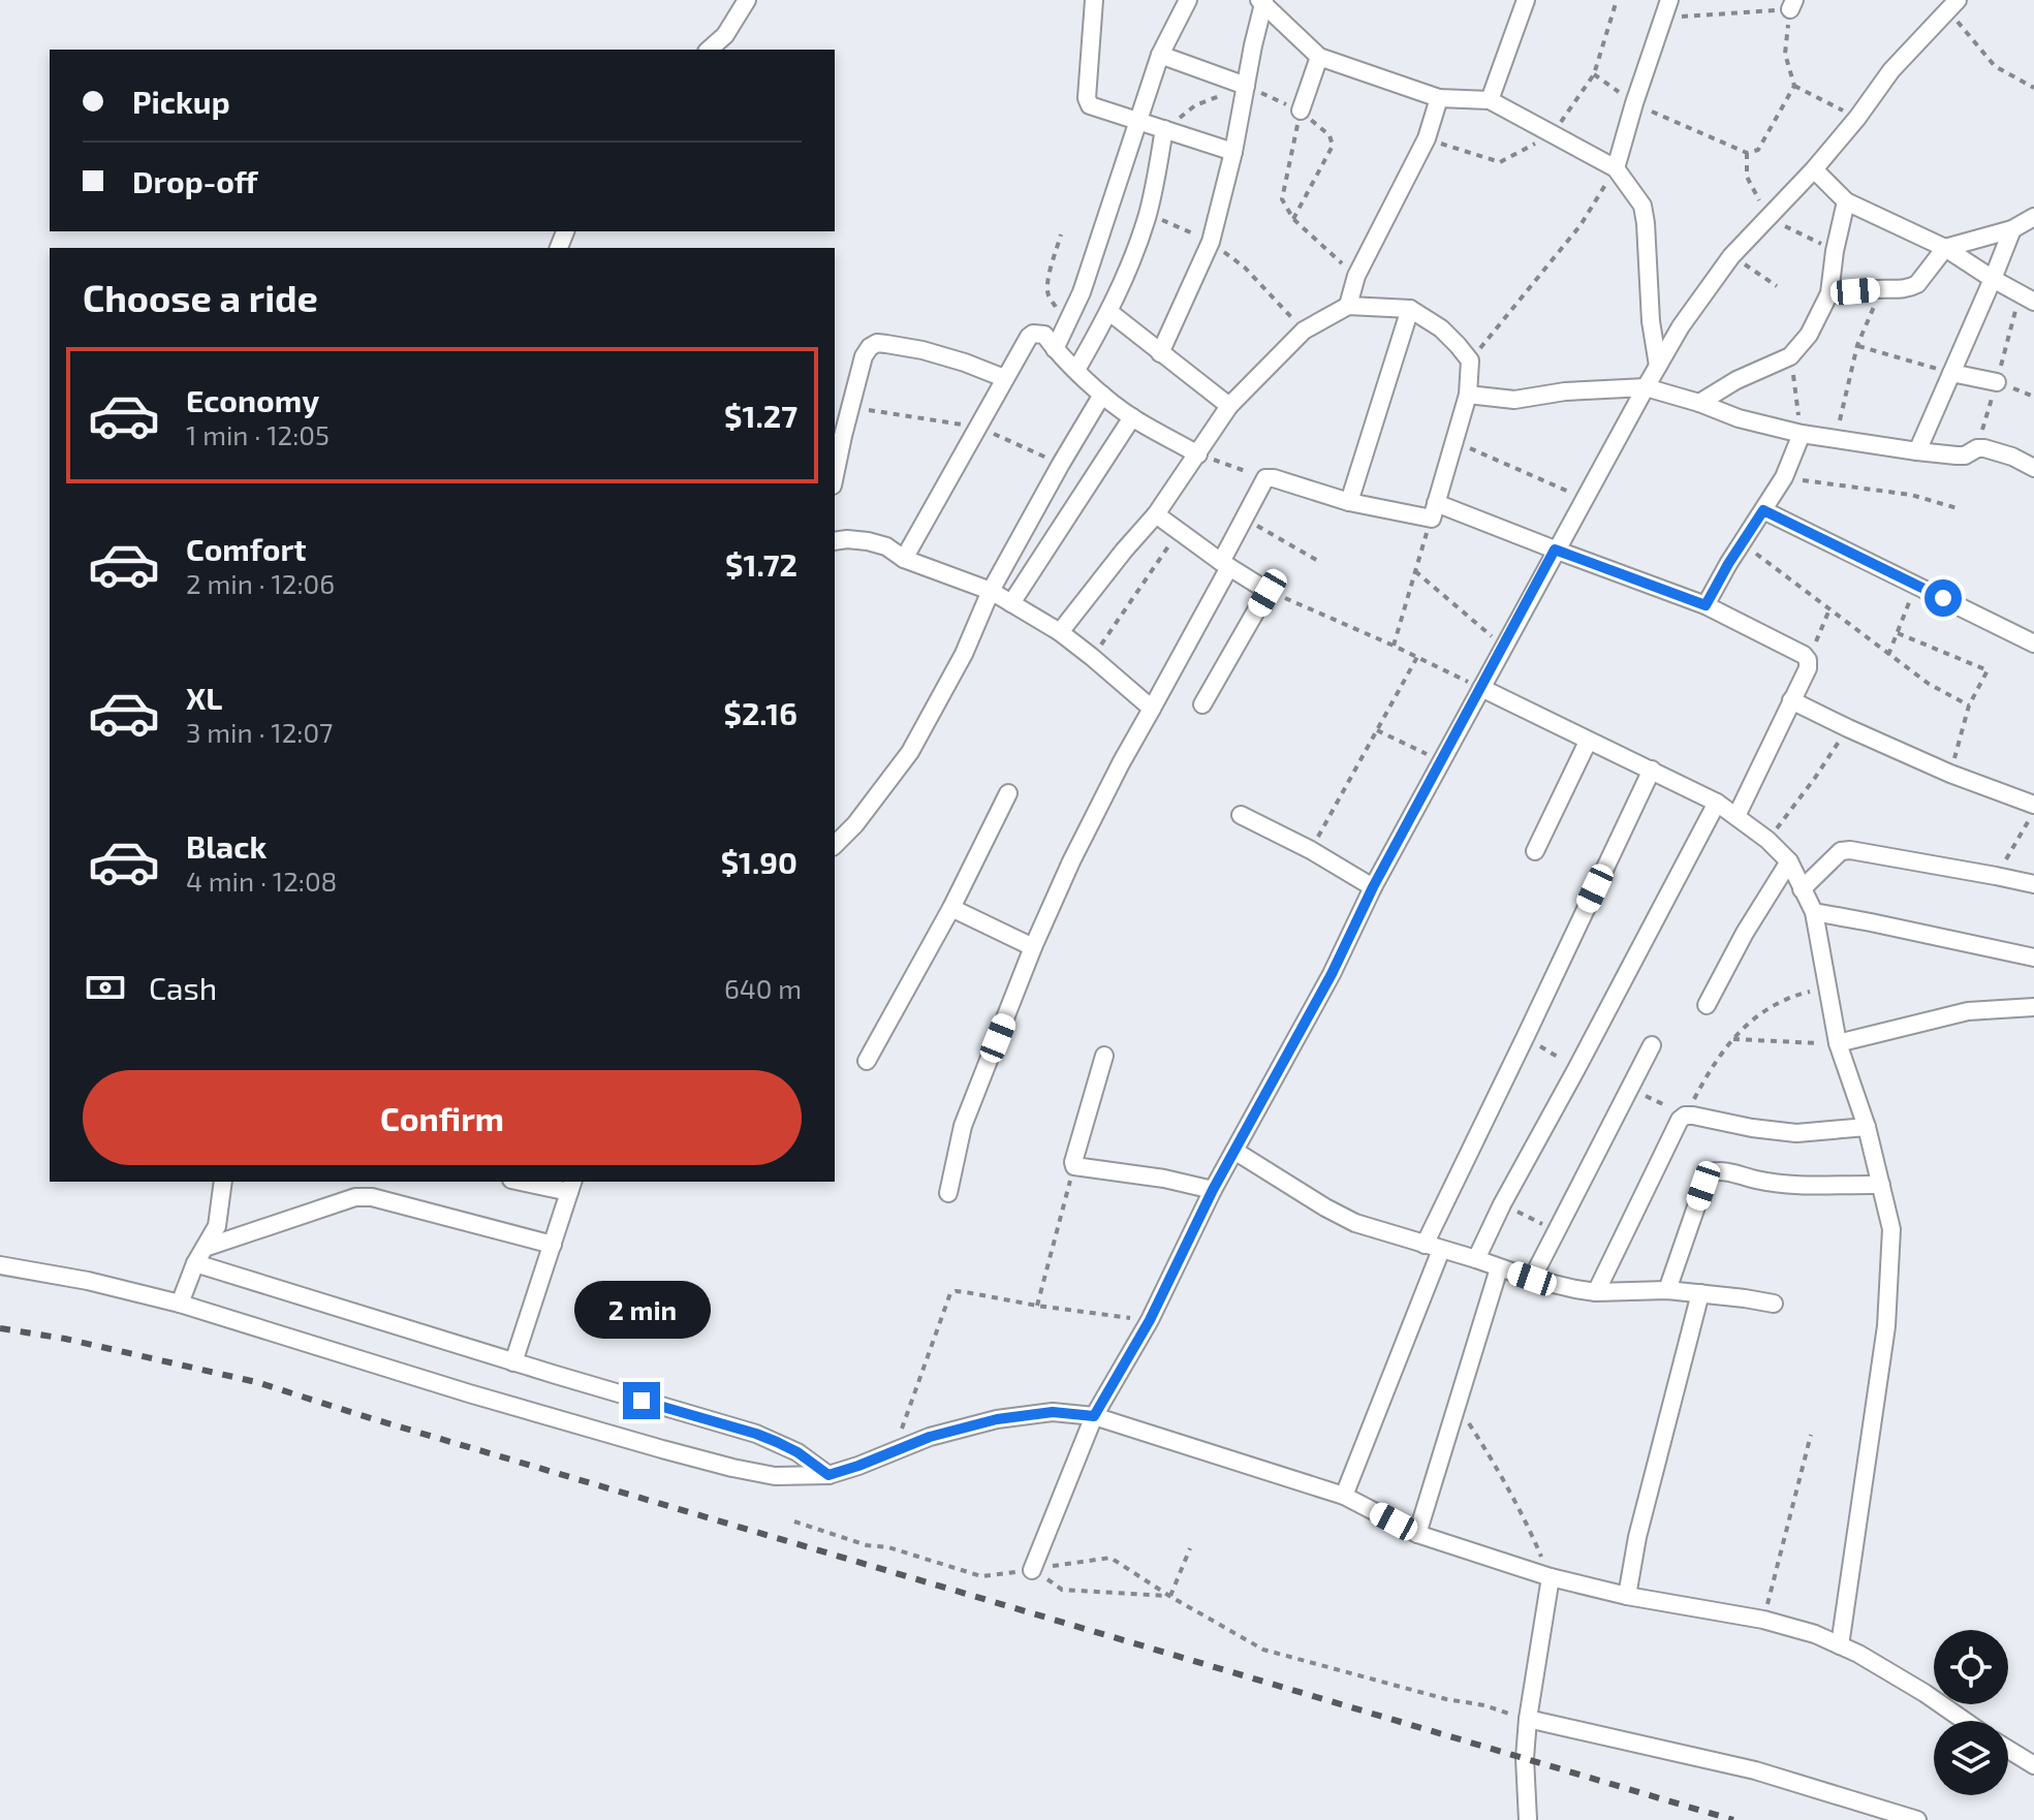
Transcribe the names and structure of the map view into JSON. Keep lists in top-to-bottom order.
{
  "page": {
    "banner": ["Pickup", "Drop-off"],
    "heading": "Choose a ride",
    "list": [
      {
        "name": "Economy",
        "note": "1 min · 12:05",
        "value": "$1.27"
      },
      {
        "name": "Comfort",
        "note": "2 min · 12:06",
        "value": "$1.72"
      },
      {
        "name": "XL",
        "note": "3 min · 12:07",
        "value": "$2.16"
      },
      {
        "name": "Black",
        "note": "4 min · 12:08",
        "value": "$1.90"
      }
    ],
    "pay": ["Cash", "640 m"],
    "buttons": "Confirm",
    "bubble": "2 min"
  }
}
